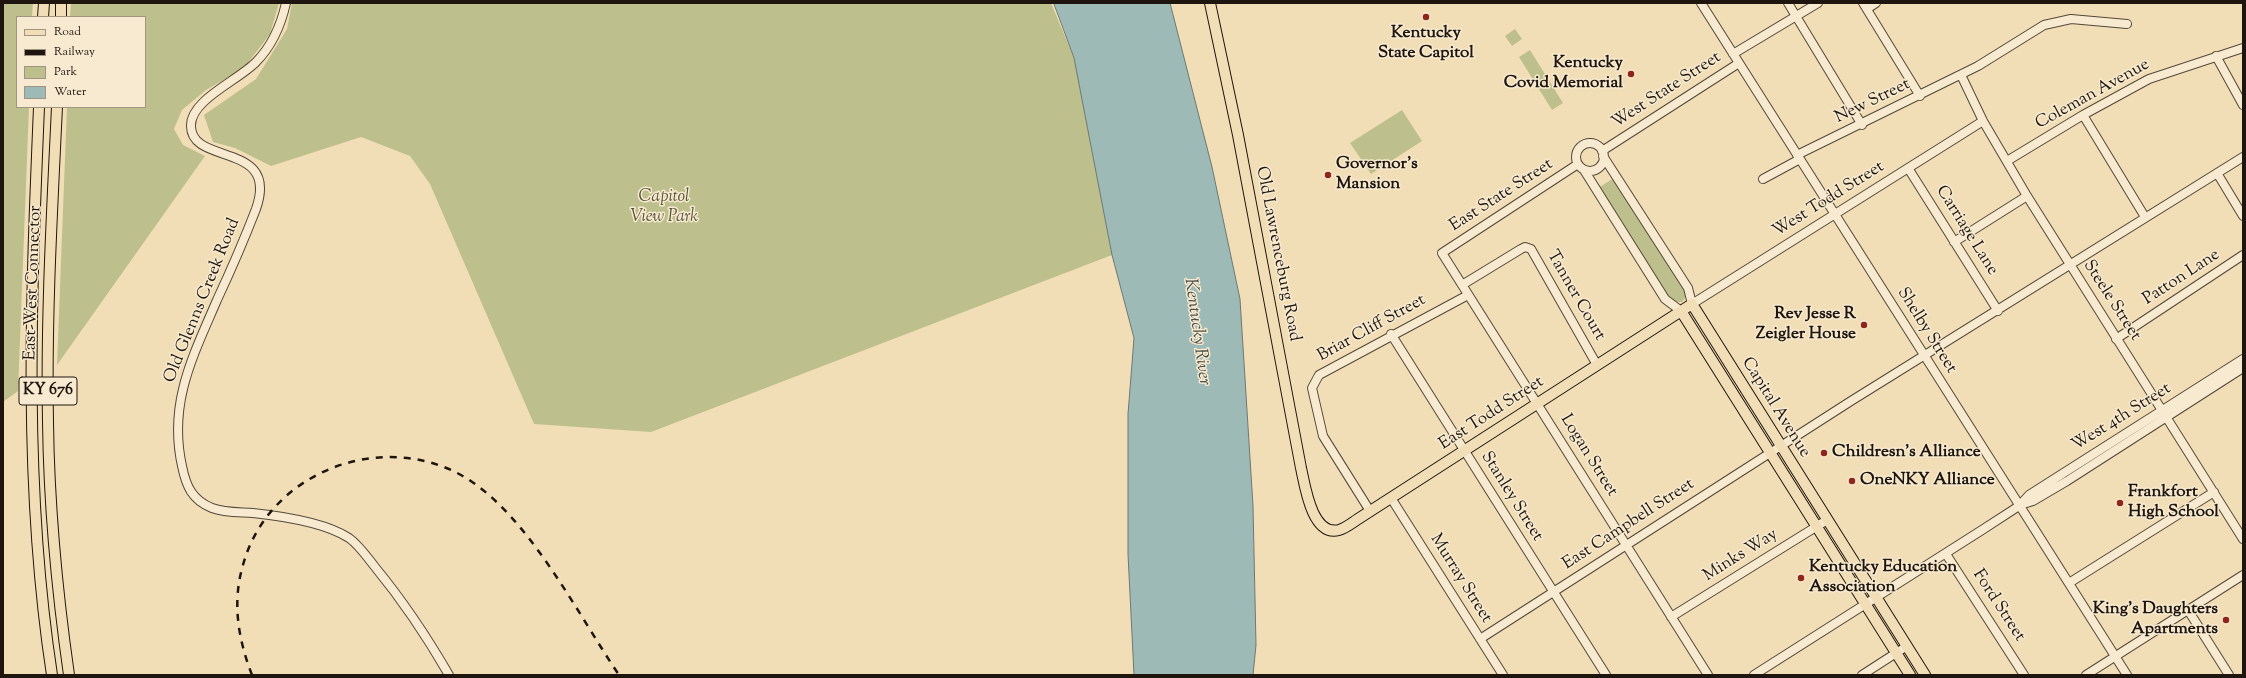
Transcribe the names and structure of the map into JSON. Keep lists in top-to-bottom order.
{
  "streets": {
    "main road": [
      "Old Lawrenceburg Road",
      "East-West Connector",
      "KY 676",
      "Capital Avenue",
      "East Todd Street"
    ],
    "street": [
      "West State Street",
      "Coleman Avenue",
      "New Street",
      "East State Street",
      "West Todd Street",
      "Carriage Lane",
      "Patton Lane",
      "Tanner Court",
      "Old Glenns Creek Road",
      "Steele Street",
      "Briar Cliff Street",
      "Shelby Street",
      "West 4th Street",
      "Logan Street",
      "Stanley Street",
      "East Campbell Street",
      "Minks Way",
      "Murray Street",
      "Ford Street"
    ]
  },
  "crossings": [
    ["West State Street", "East State Street"],
    ["West State Street", "Shelby Street"],
    ["West State Street", "Capital Avenue"],
    ["Coleman Avenue", "Steele Street"],
    ["New Street", "Steele Street"],
    ["New Street", "Shelby Street"],
    ["East State Street", "Capital Avenue"],
    ["East State Street", "Logan Street"],
    ["West Todd Street", "Carriage Lane"],
    ["West Todd Street", "Steele Street"],
    ["West Todd Street", "Shelby Street"],
    ["West Todd Street", "Capital Avenue"],
    ["West Todd Street", "East Todd Street"],
    ["Carriage Lane", "East Campbell Street"],
    ["Old Lawrenceburg Road", "East Todd Street"],
    ["Patton Lane", "Steele Street"],
    ["Tanner Court", "East Todd Street"],
    ["Tanner Court", "Logan Street"],
    ["Steele Street", "West 4th Street"],
    ["Steele Street", "East Campbell Street"],
    ["Briar Cliff Street", "East Todd Street"],
    ["Briar Cliff Street", "Logan Street"],
    ["Briar Cliff Street", "Stanley Street"],
    ["Shelby Street", "West 4th Street"],
    ["Shelby Street", "East Campbell Street"],
    ["Capital Avenue", "East Todd Street"],
    ["Capital Avenue", "West 4th Street"],
    ["Capital Avenue", "East Campbell Street"],
    ["Capital Avenue", "Minks Way"],
    ["East Todd Street", "Logan Street"],
    ["East Todd Street", "Stanley Street"],
    ["East Todd Street", "Murray Street"],
    ["West 4th Street", "Ford Street"],
    ["Logan Street", "East Campbell Street"],
    ["Logan Street", "Minks Way"],
    ["Stanley Street", "East Campbell Street"],
    ["East Campbell Street", "Murray Street"]
  ],
  "water": ["Kentucky River"],
  "parks": ["Capitol View Park"],
  "places": [
    "Kentucky State Capitol",
    "Kentucky Covid Memorial",
    "Governor's Mansion",
    "Rev Jesse R Zeigler House",
    "Childresn's Alliance",
    "OneNKY Alliance",
    "Frankfort High School",
    "Kentucky Education Association",
    "King's Daughters Apartments"
  ],
  "legend": [
    "Road",
    "Railway",
    "Park",
    "Water"
  ]
}
